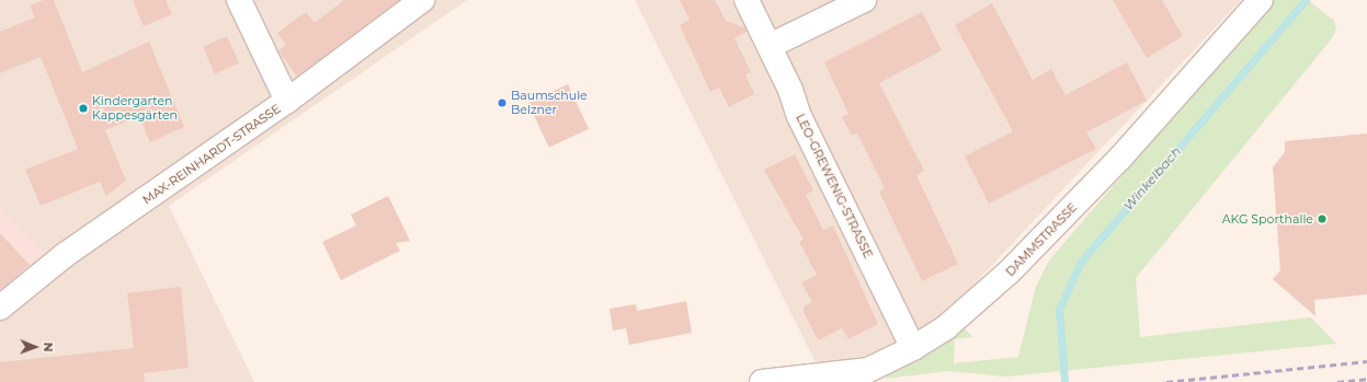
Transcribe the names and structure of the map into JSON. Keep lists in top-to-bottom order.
{
  "streets": {
    "street": ["MAX-REINHARDT-STRASSE", "LEO-GREWENIG-STRASSE", "DAMMSTRASSE"]
  },
  "crossings": [
    ["LEO-GREWENIG-STRASSE", "DAMMSTRASSE"]
  ],
  "water": ["Winkelbach"],
  "places": ["Baumschule Belzner", "Kindergarten Kappesgärten", "AKG Sporthalle"],
  "north": "right"
}
